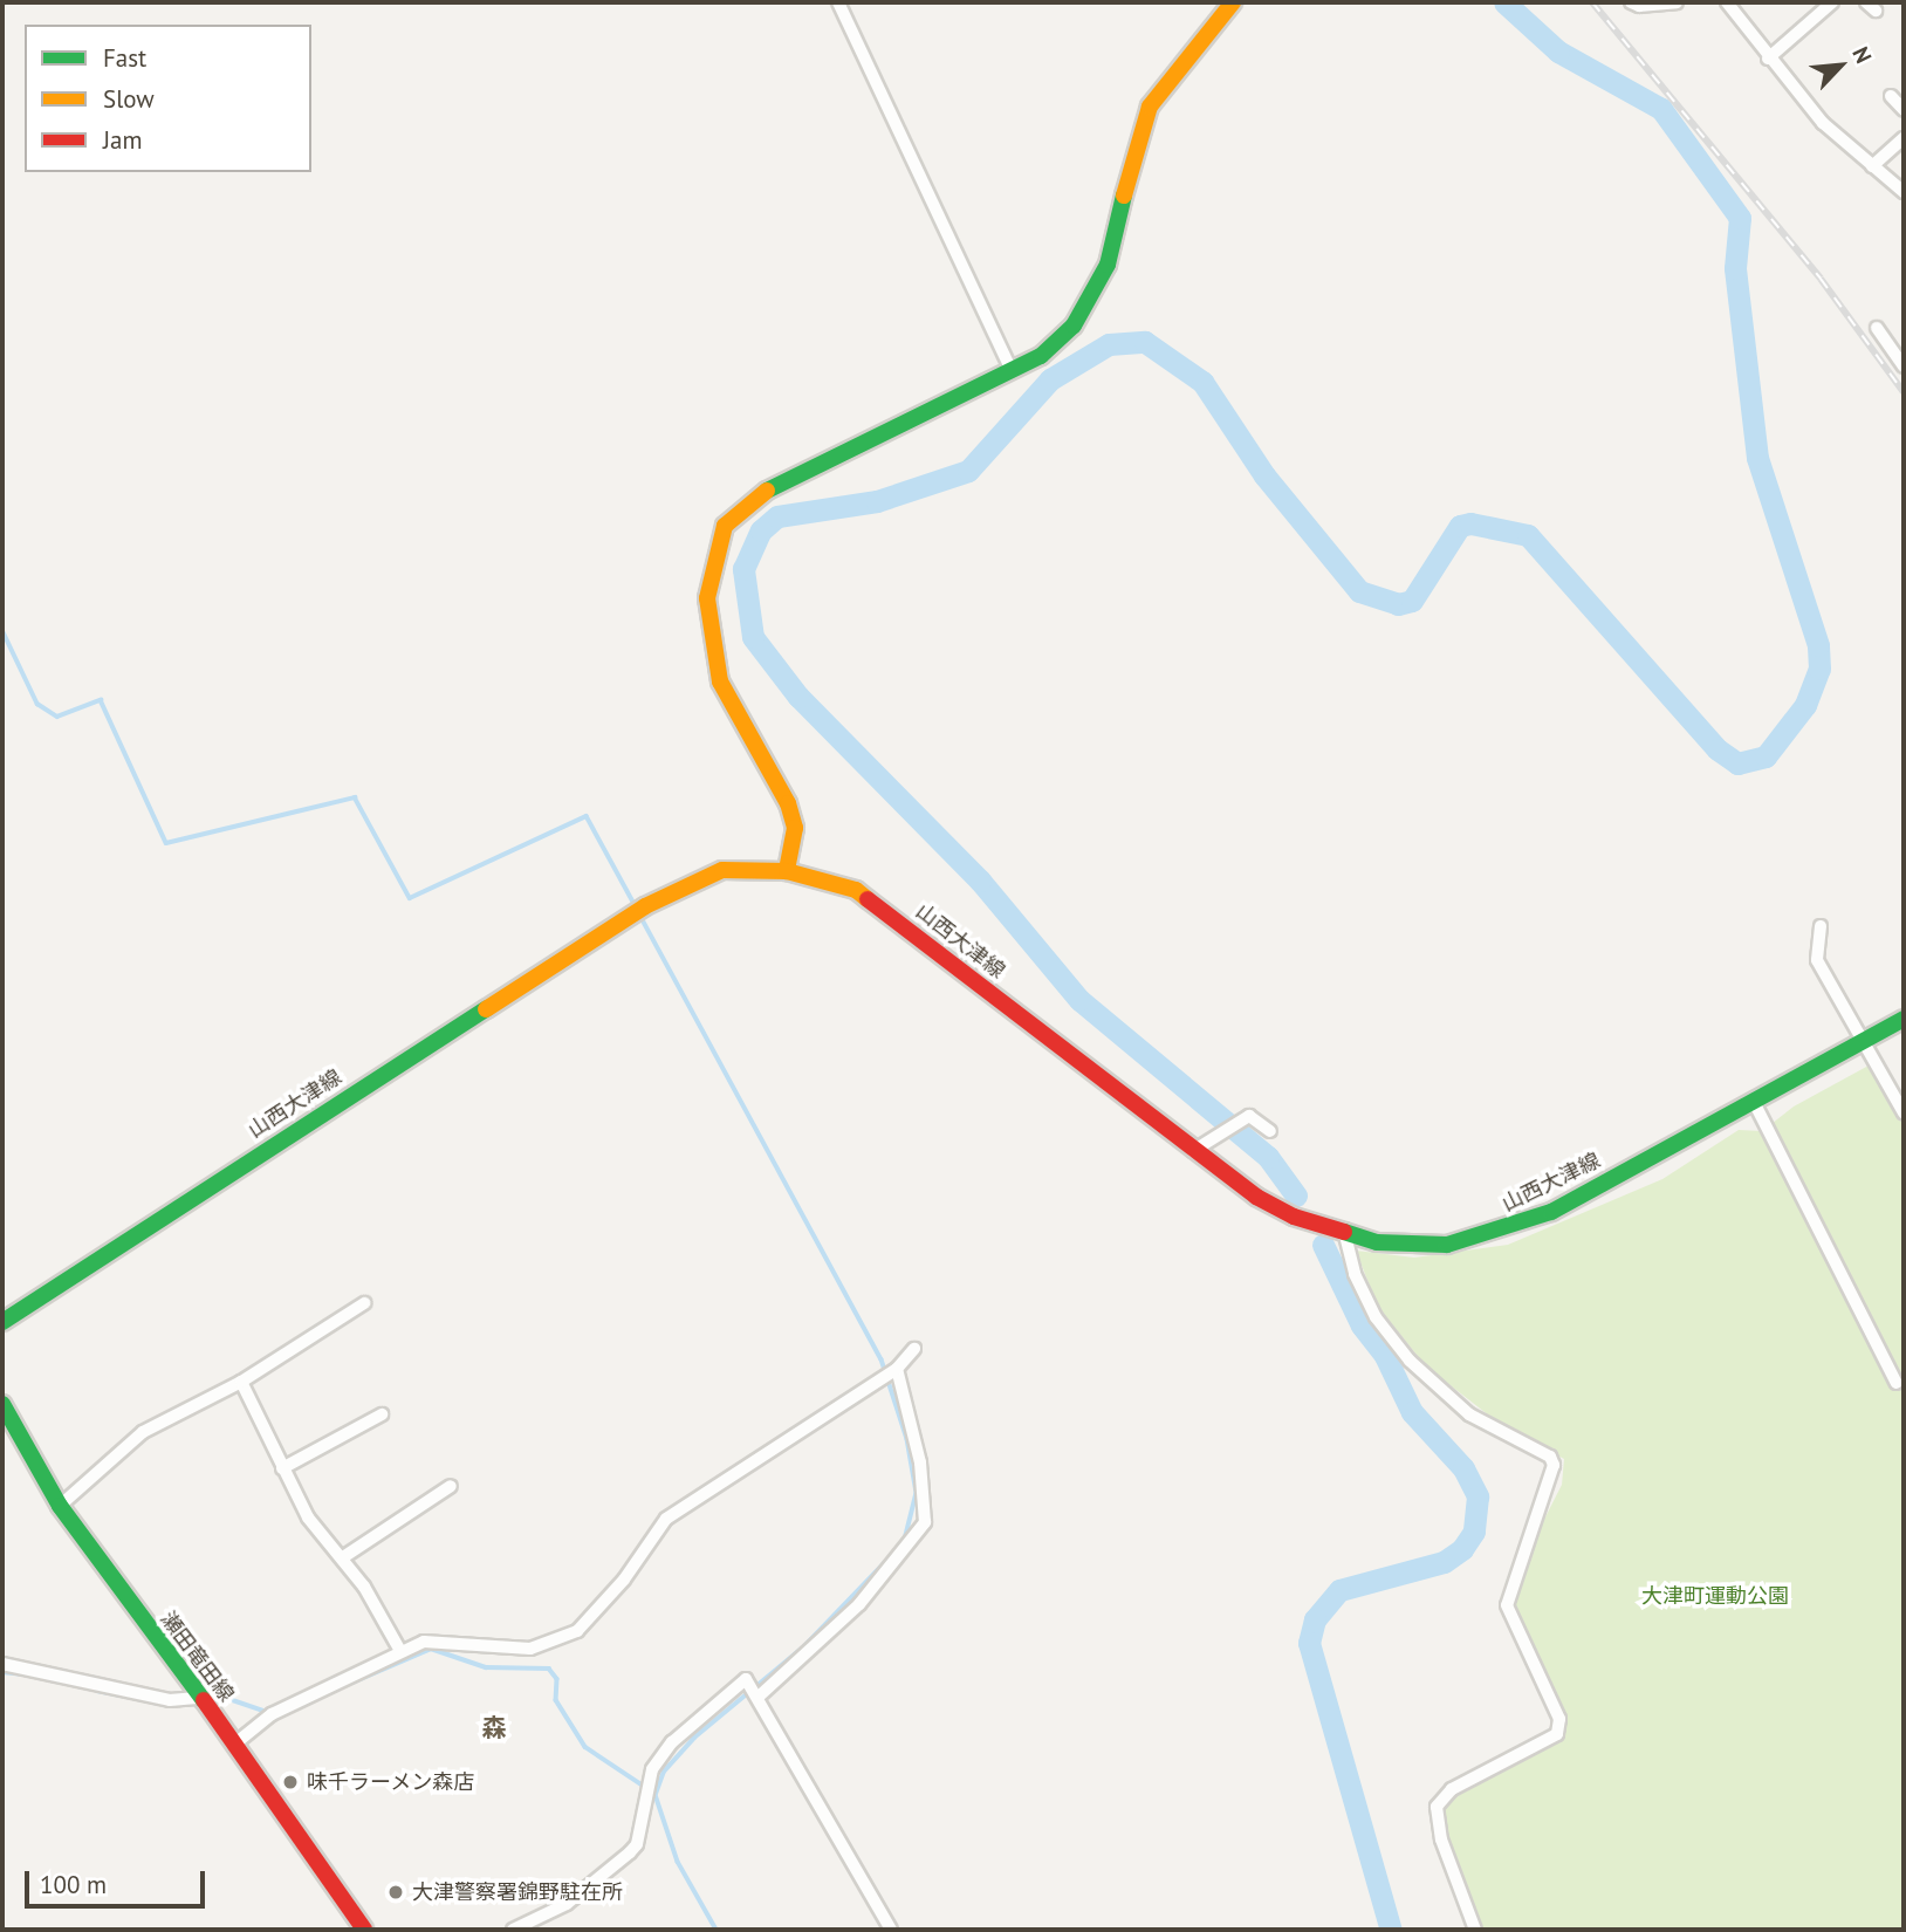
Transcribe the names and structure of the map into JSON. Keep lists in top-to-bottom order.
{
  "streets": {
    "main road": ["山西大津線", "瀬田竜田線"]
  },
  "districts": ["森"],
  "parks": ["大津町運動公園"],
  "places": ["味千ラーメン森店", "大津警察署錦野駐在所"],
  "legend": ["Fast", "Slow", "Jam"],
  "scale_bar": "100 m",
  "north": "top right"
}
